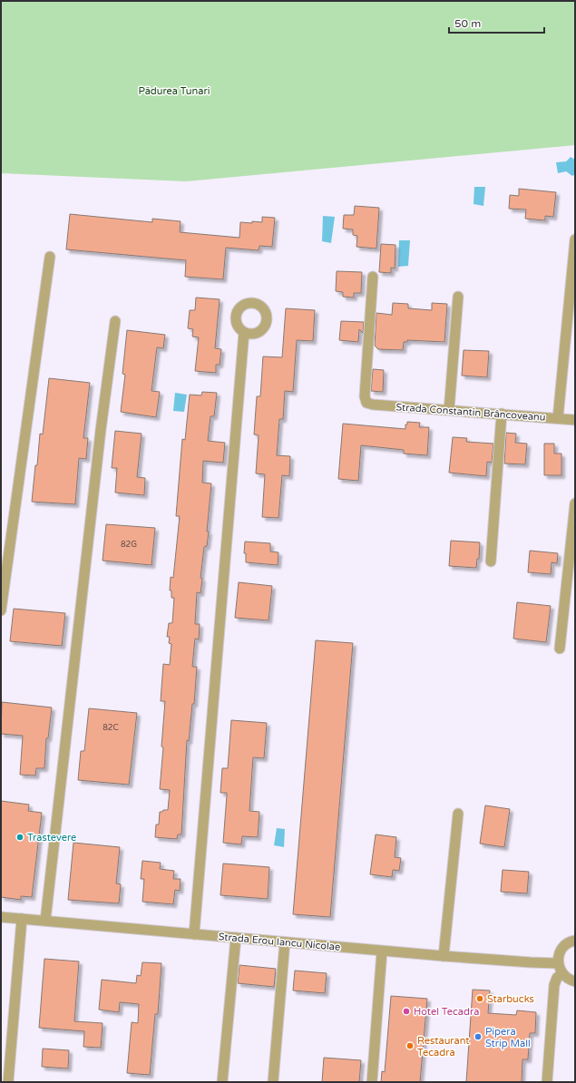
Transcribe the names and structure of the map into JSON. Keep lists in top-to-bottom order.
{
  "streets": {
    "street": ["Strada Constantin Brâncoveanu", "Strada Erou Iancu Nicolae"]
  },
  "parks": ["Pădurea Tunari"],
  "places": [
    "Trastevere",
    "Starbucks",
    "Hotel Tecadra",
    "Pipera Strip Mall",
    "Restaurant Tecadra"
  ],
  "house_numbers": ["82G", "82C"],
  "scale_bar": "50 m"
}
